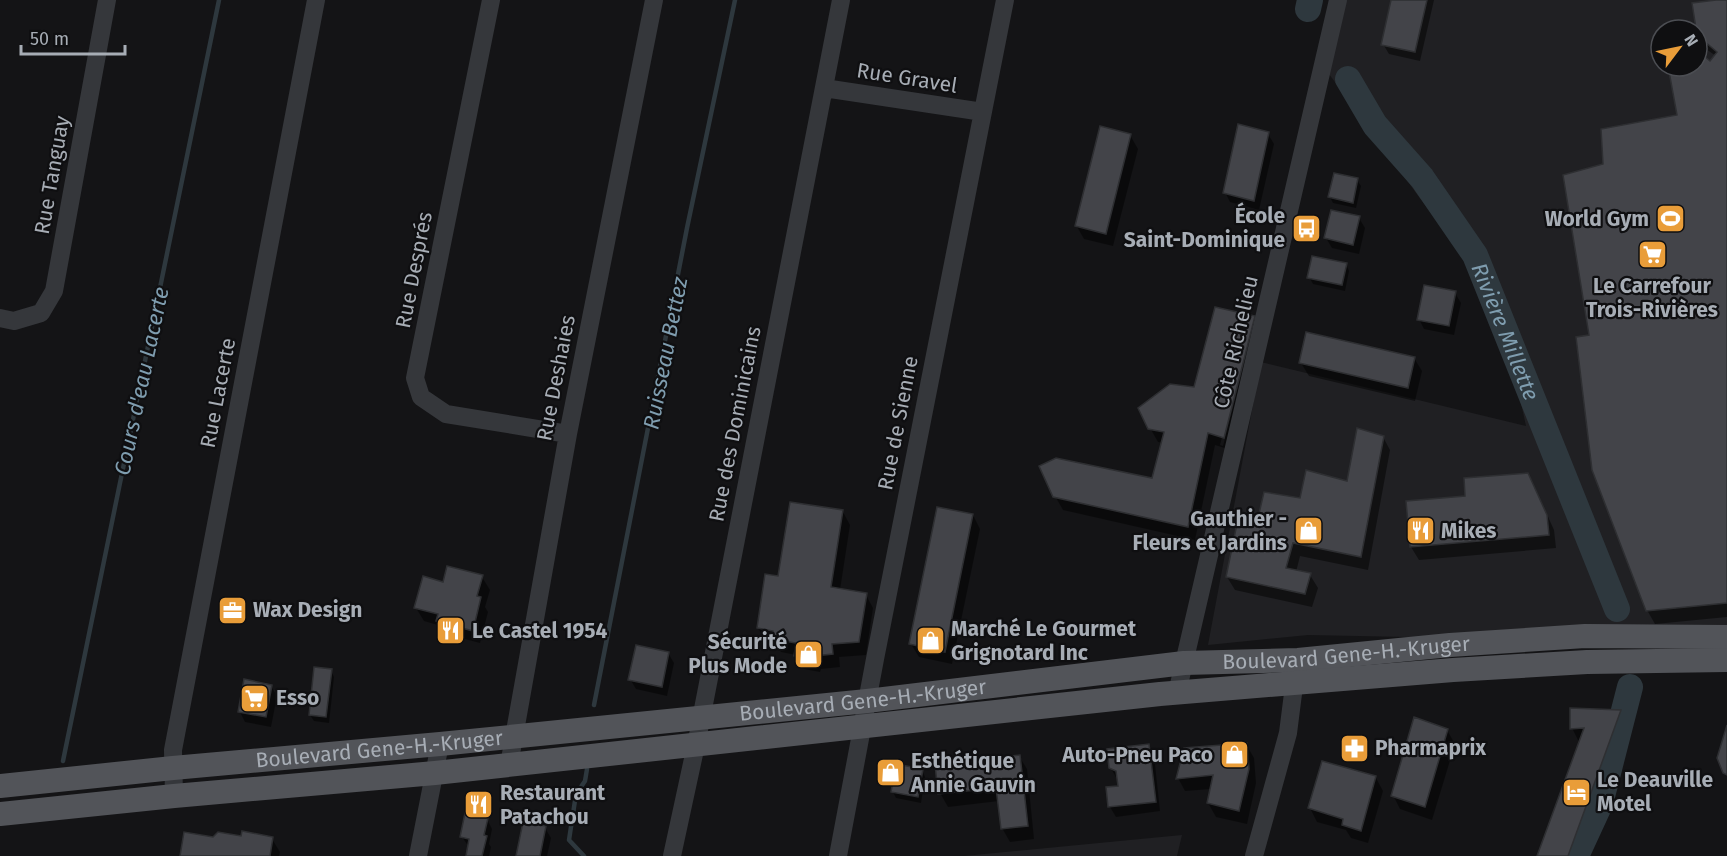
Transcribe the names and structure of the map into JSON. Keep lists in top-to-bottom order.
{
  "streets": {
    "main road": ["Boulevard Gene-H.-Kruger"],
    "street": [
      "Rue Gravel",
      "Rue Tanguay",
      "Rue Després",
      "Côte Richelieu",
      "Rue Deshaies",
      "Rue Lacerte",
      "Rue de Sienne",
      "Rue des Dominicains"
    ]
  },
  "crossings": [
    ["Rue Gravel", "Rue de Sienne"],
    ["Rue Gravel", "Rue des Dominicains"],
    ["Rue Després", "Rue Deshaies"],
    ["Côte Richelieu", "Boulevard Gene-H.-Kruger"],
    ["Rue Deshaies", "Boulevard Gene-H.-Kruger"],
    ["Rue Lacerte", "Boulevard Gene-H.-Kruger"],
    ["Rue de Sienne", "Boulevard Gene-H.-Kruger"],
    ["Rue des Dominicains", "Boulevard Gene-H.-Kruger"]
  ],
  "water": ["Rivière Millette", "Ruisseau Bettez", "Cours d'eau Lacerte"],
  "places": {
    "sports": ["World Gym"],
    "bus stop": ["École Saint-Dominique"],
    "supermarket": ["Le Carrefour Trois-Rivières", "Esso"],
    "shop": [
      "Gauthier - Fleurs et Jardins",
      "Marché Le Gourmet Grignotard Inc",
      "Sécurité Plus Mode",
      "Auto-Pneu Paco",
      "Esthétique Annie Gauvin"
    ],
    "restaurant": ["Mikes", "Le Castel 1954", "Restaurant Patachou"],
    "office": ["Wax Design"],
    "pharmacy": ["Pharmaprix"],
    "hotel": ["Le Deauville Motel"]
  },
  "scale_bar": "50 m",
  "north": "top right"
}
